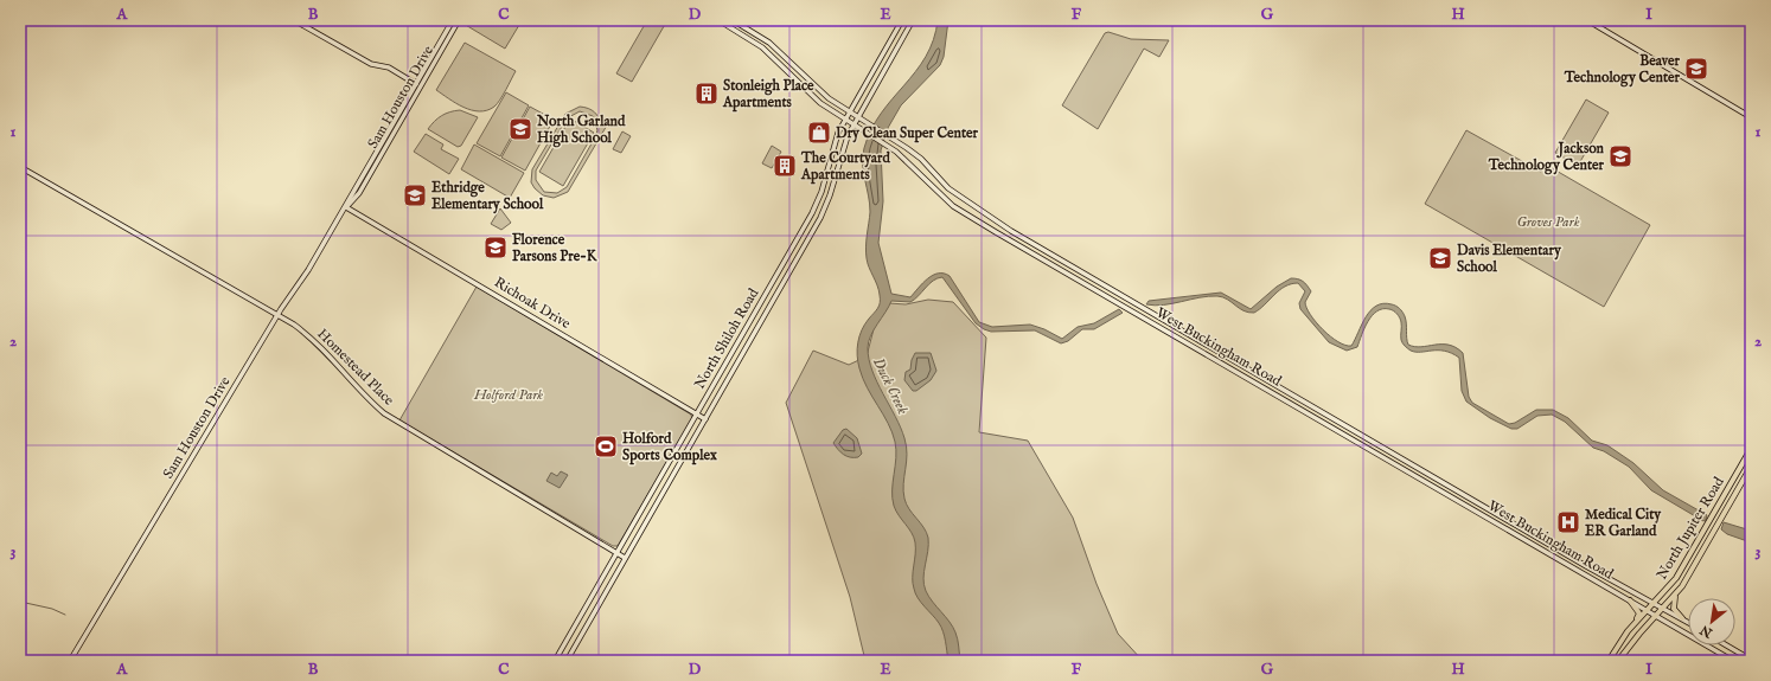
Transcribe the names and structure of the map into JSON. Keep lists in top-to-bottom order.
{
  "streets": {
    "main road": [
      "Sam Houston Drive",
      "Richoak Drive",
      "North Shiloh Road",
      "West Buckingham Road",
      "Homestead Place",
      "North Jupiter Road"
    ]
  },
  "crossings": [
    ["Sam Houston Drive", "Richoak Drive"],
    ["Sam Houston Drive", "Homestead Place"],
    ["Richoak Drive", "North Shiloh Road"],
    ["North Shiloh Road", "West Buckingham Road"],
    ["North Shiloh Road", "Homestead Place"],
    ["West Buckingham Road", "North Jupiter Road"]
  ],
  "water": ["Duck Creek"],
  "parks": ["Groves Park", "Holford Park"],
  "places": {
    "school or university": [
      "Beaver Technology Center",
      "North Garland High School",
      "Jackson Technology Center",
      "Ethridge Elementary School",
      "Florence Parsons Pre-K",
      "Davis Elementary School"
    ],
    "building": ["Stonleigh Place Apartments", "The Courtyard Apartments"],
    "shop": ["Dry Clean Super Center"],
    "sports": ["Holford Sports Complex"],
    "hospital": ["Medical City ER Garland"]
  },
  "north": "bottom left",
  "grid": {
    "columns": [
      "A",
      "B",
      "C",
      "D",
      "E",
      "F",
      "G",
      "H",
      "I"
    ],
    "rows": ["1", "2", "3"]
  }
}
